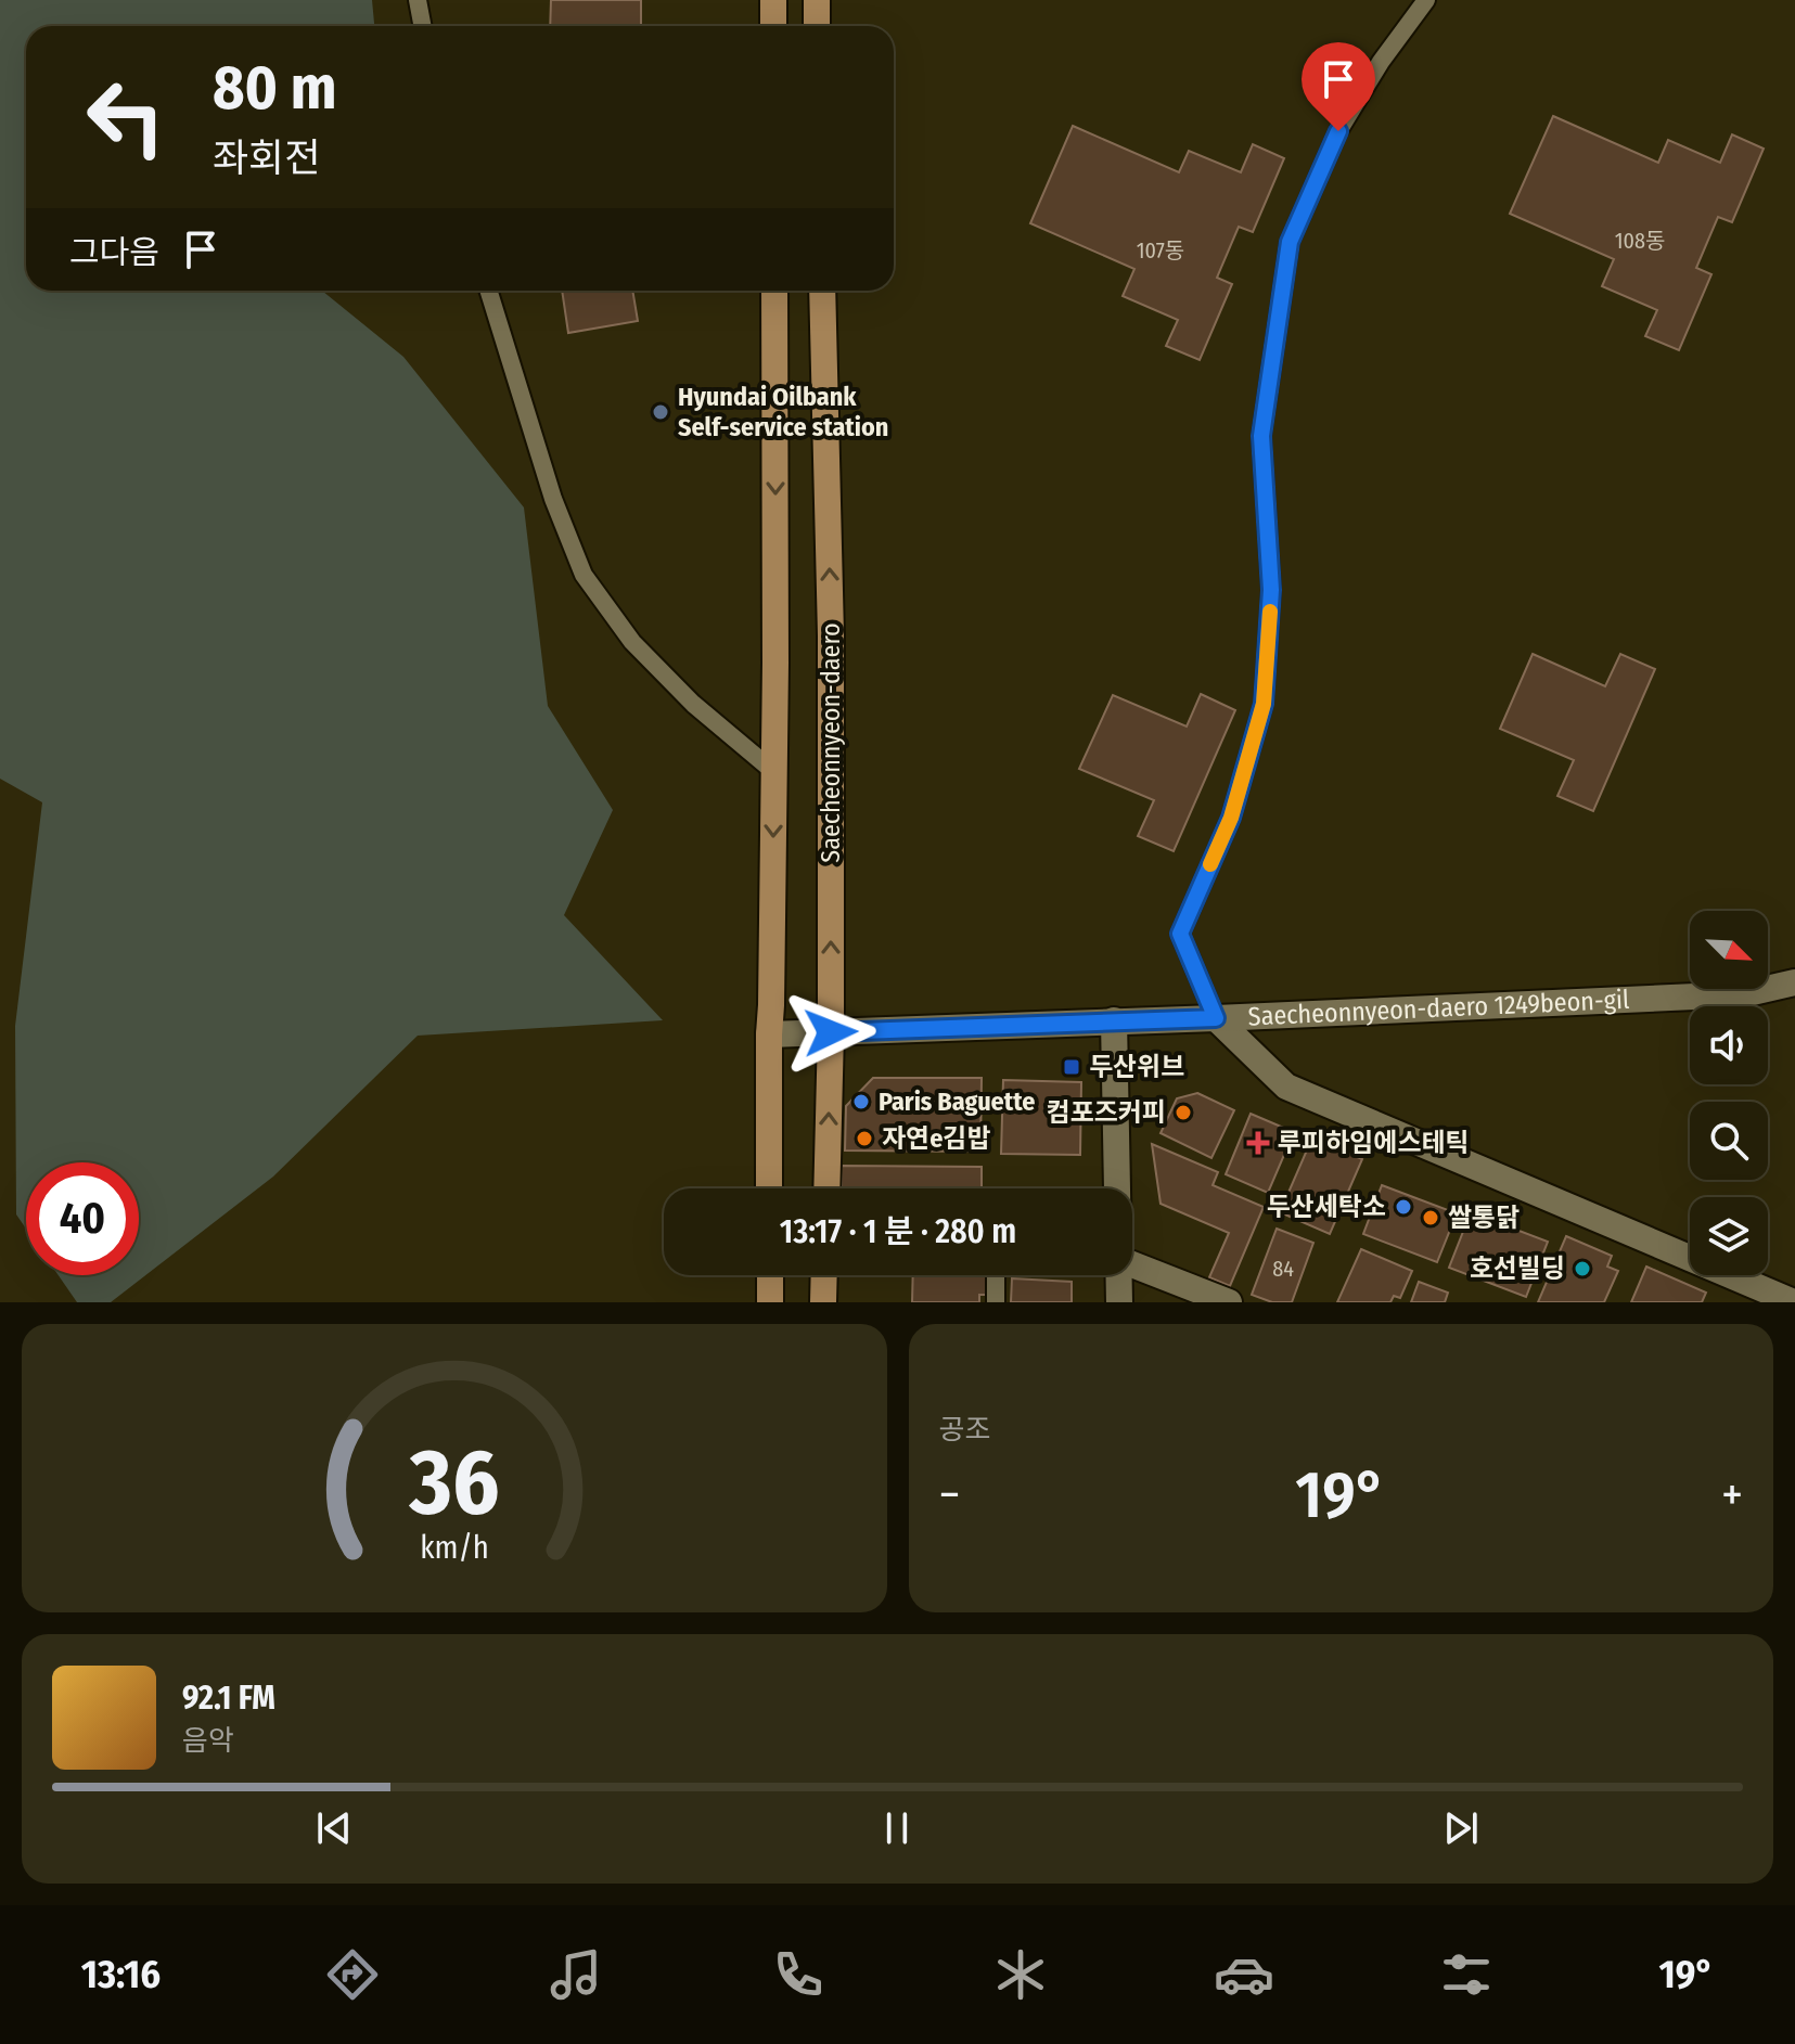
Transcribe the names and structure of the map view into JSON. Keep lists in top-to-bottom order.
{
  "streets": {
    "main road": ["Saecheonnyeon-daero"],
    "street": ["Saecheonnyeon-daero 1249beon-gil"]
  },
  "crossings": [
    ["Saecheonnyeon-daero", "Saecheonnyeon-daero 1249beon-gil"]
  ],
  "places": {
    "other": [
      "Hyundai Oilbank Self-service station",
      "Paris Baguette",
      "컴포즈커피",
      "자연e김밥",
      "두산세탁소",
      "쌀통닭",
      "호선빌딩"
    ],
    "transit": ["두산위브"],
    "health": ["루피하임에스테틱"]
  },
  "house_numbers": ["108동", "107동", "84"],
  "north": "bottom right",
  "page": {
    "turn": ["80 m", "좌회전"],
    "then": "그다음",
    "limit": "40",
    "trip": "13:17 · 1 분 · 280 m",
    "tile": "공조",
    "heat": ["−", "19°", "+"],
    "song": ["92.1 FM", "음악"],
    "tabs": ["13:16", "19°"],
    "gauge": ["36", "km/h"]
  }
}
